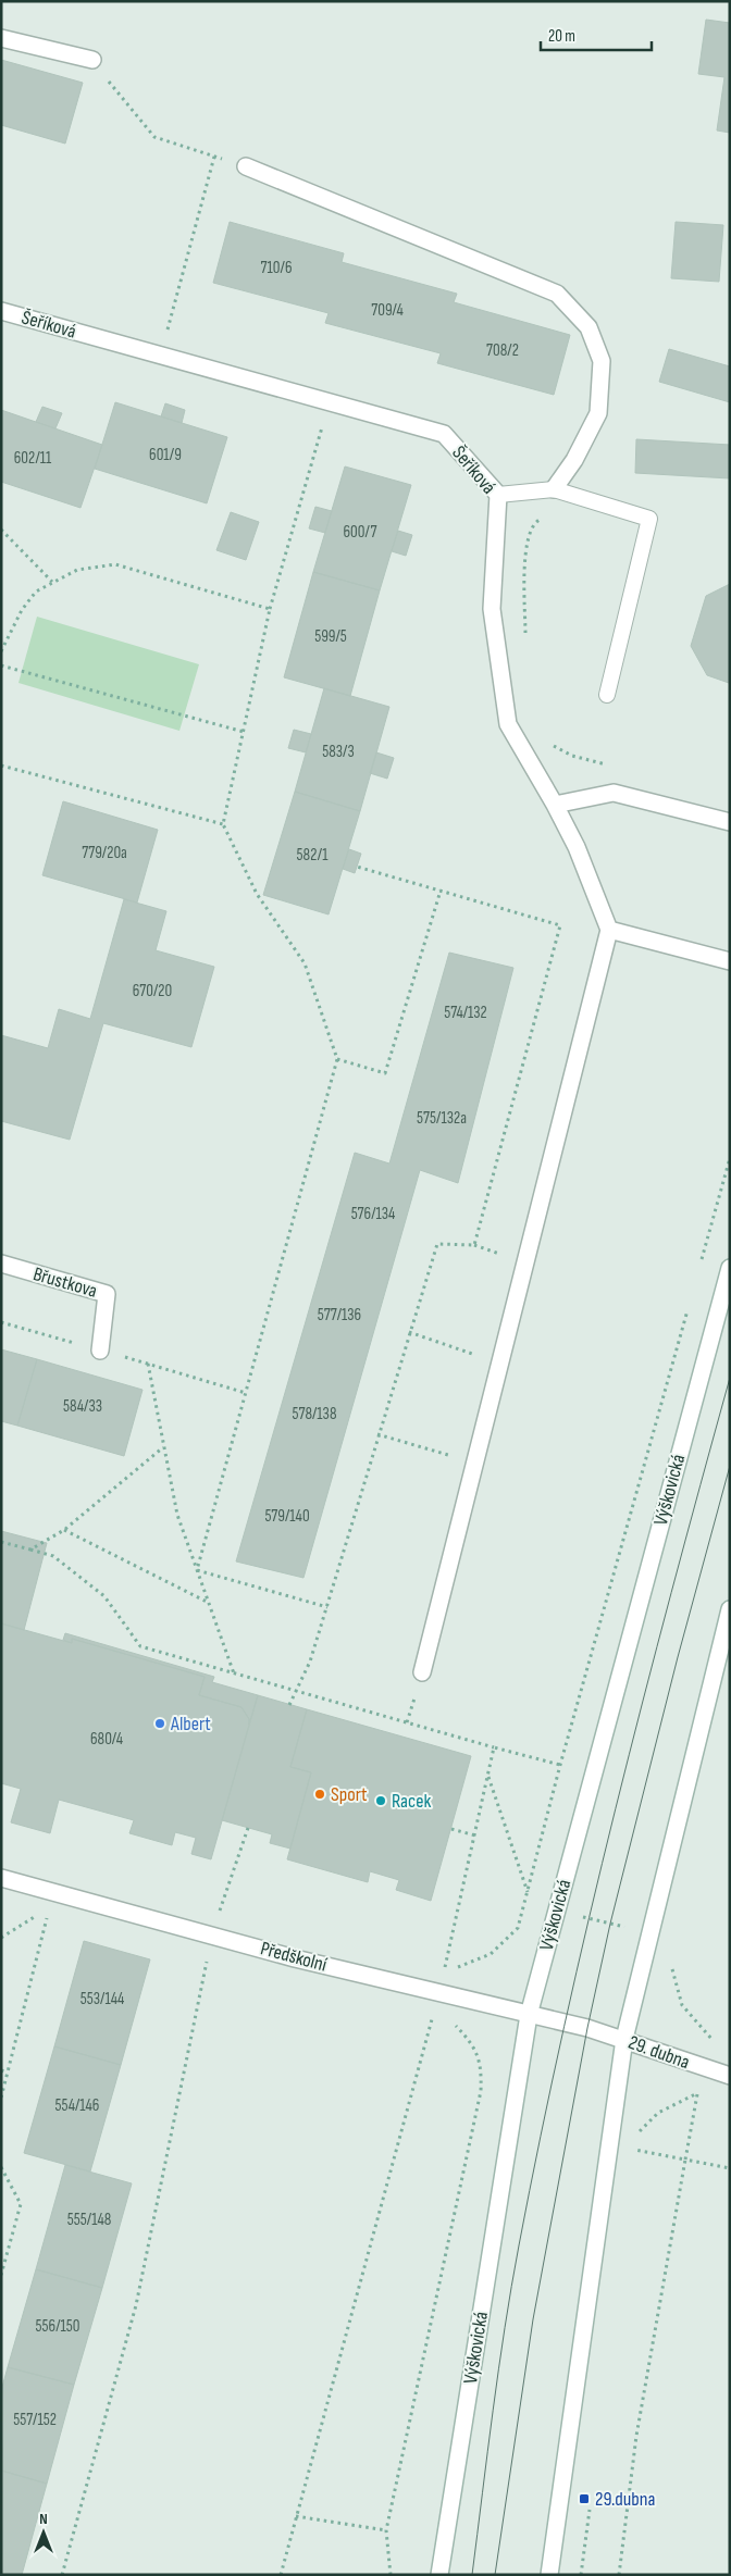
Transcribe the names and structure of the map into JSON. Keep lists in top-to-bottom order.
{
  "streets": {
    "street": [
      "Šeříková",
      "Břustkova",
      "Výškovická",
      "Předškolní",
      "29. dubna"
    ]
  },
  "crossings": [
    ["Výškovická", "Předškolní"],
    ["Předškolní", "29. dubna"]
  ],
  "places": {
    "other": ["Albert", "Sport", "Racek"],
    "transit": ["29.dubna"]
  },
  "house_numbers": [
    "710/6",
    "709/4",
    "708/2",
    "601/9",
    "602/11",
    "600/7",
    "599/5",
    "583/3",
    "779/20a",
    "582/1",
    "670/20",
    "574/132",
    "575/132a",
    "576/134",
    "577/136",
    "584/33",
    "578/138",
    "579/140",
    "680/4",
    "553/144",
    "554/146",
    "555/148",
    "556/150",
    "557/152"
  ],
  "scale_bar": "20 m",
  "north": "top"
}
